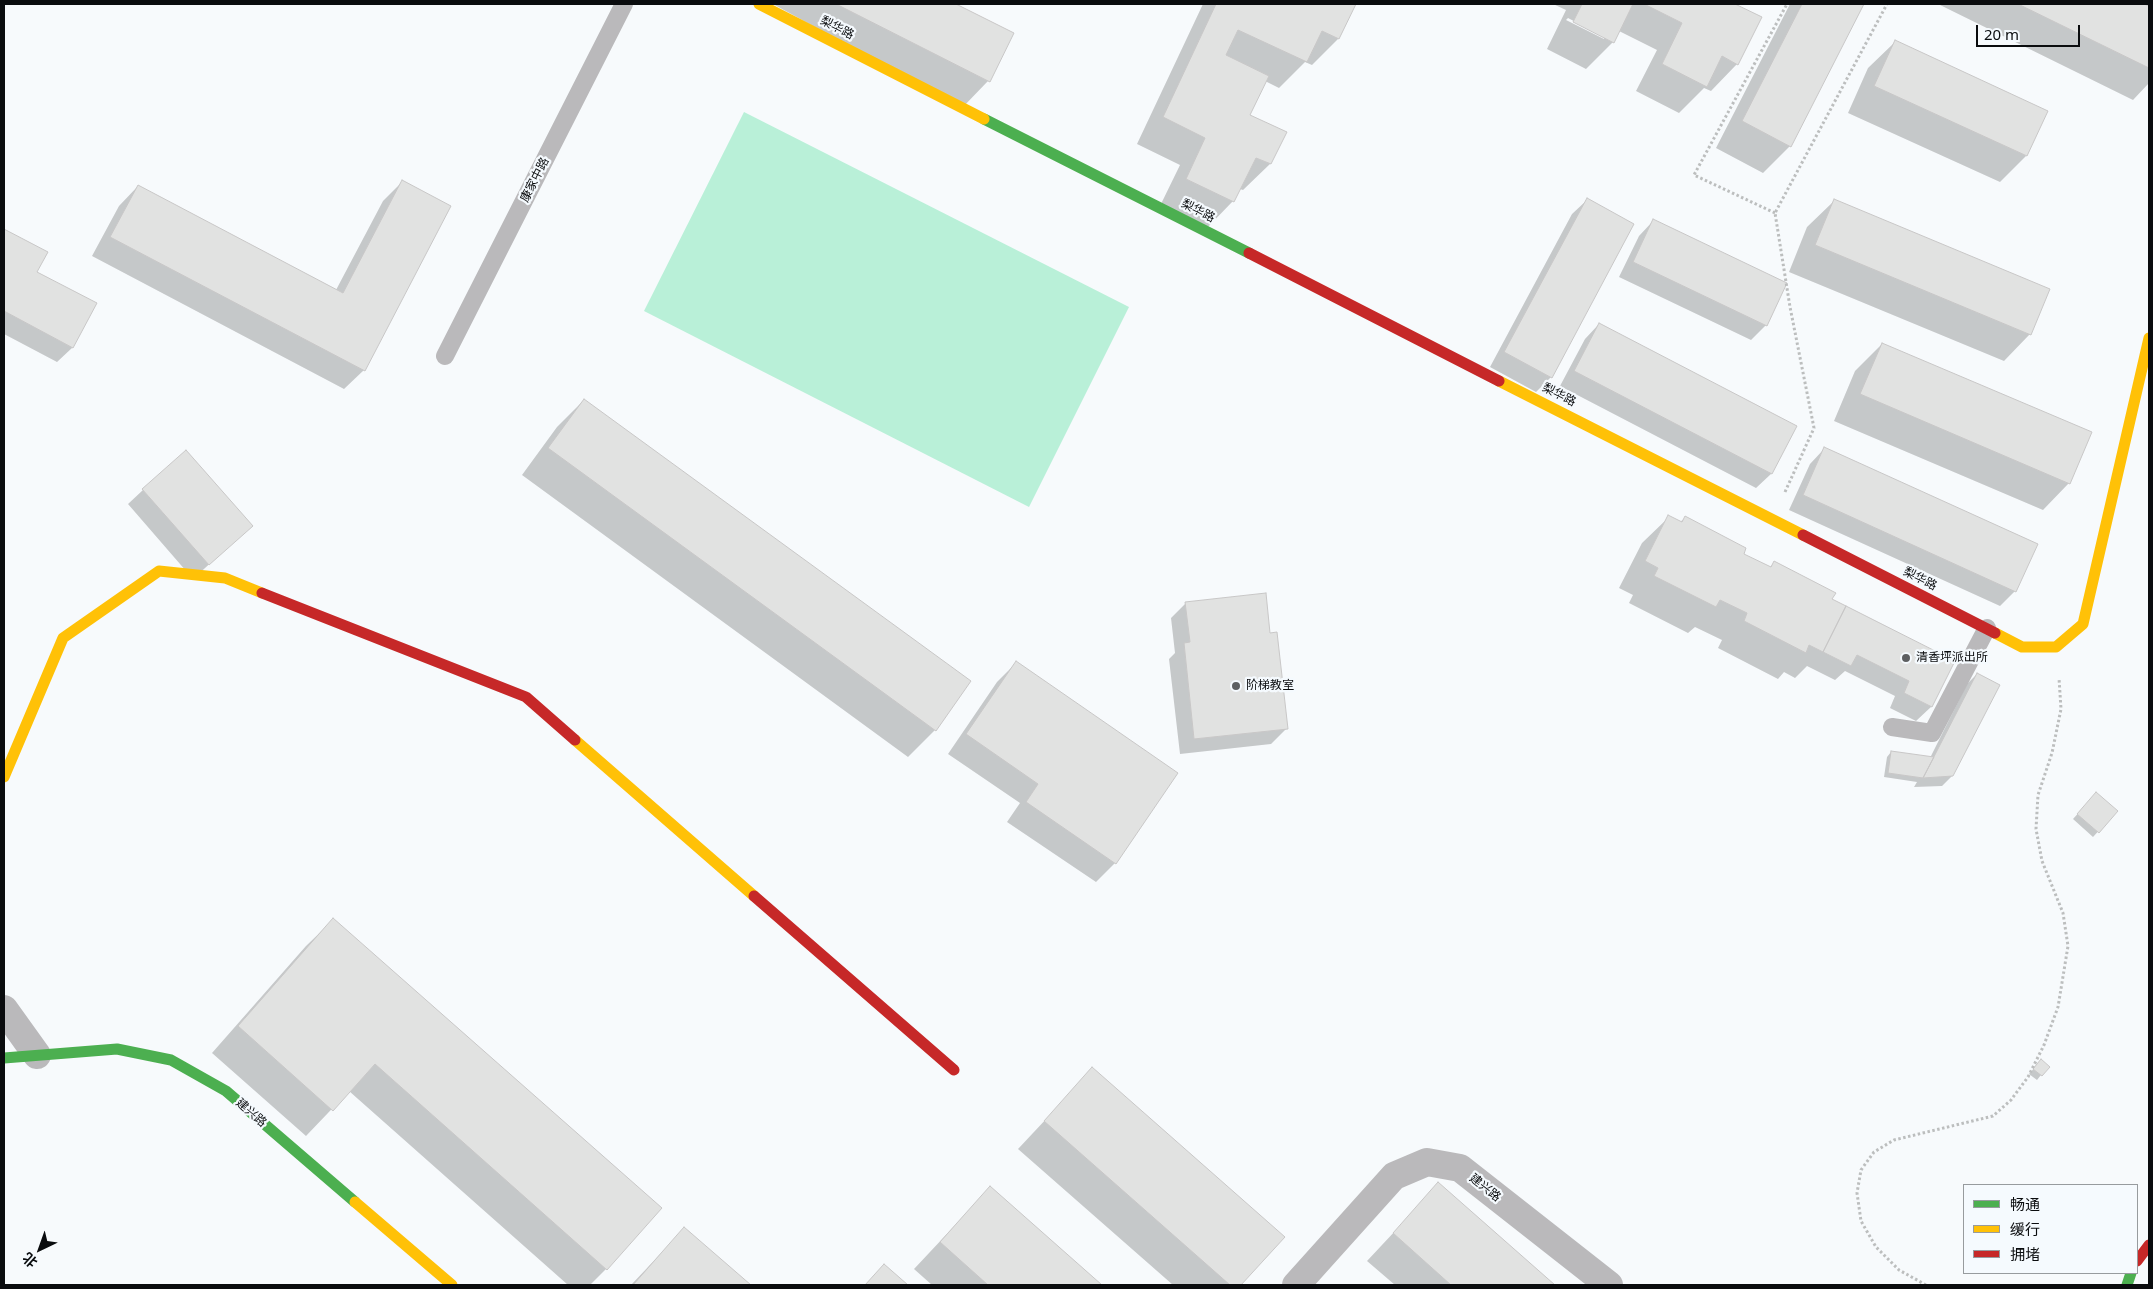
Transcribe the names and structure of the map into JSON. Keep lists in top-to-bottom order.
{
  "streets": {
    "street": ["梨华路", "建兴路"],
    "lane": ["康家中路"]
  },
  "places": ["清香坪派出所", "阶梯教室"],
  "legend": ["畅通", "缓行", "拥堵"],
  "scale_bar": "20 m",
  "north": "bottom left"
}
